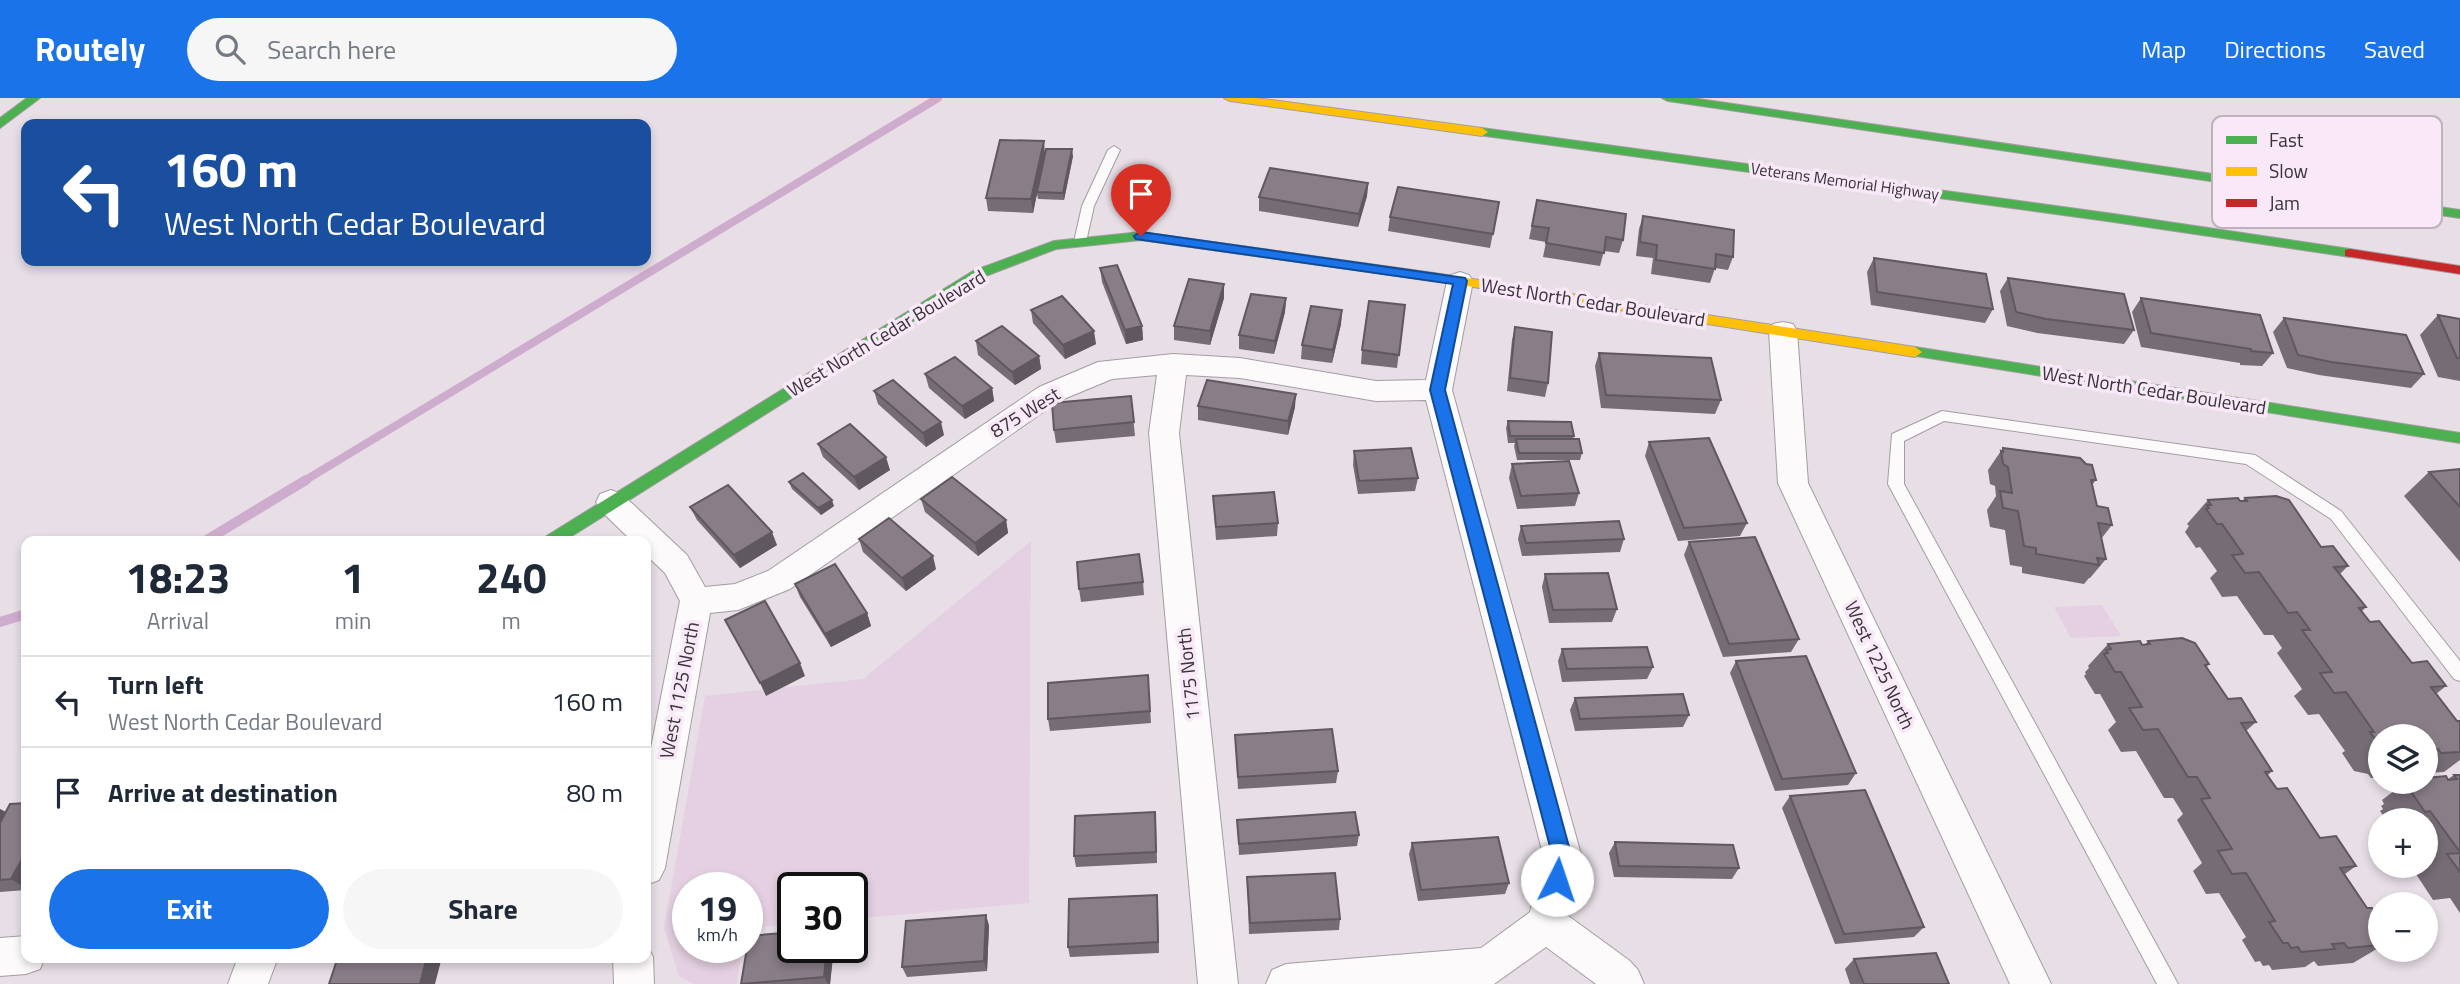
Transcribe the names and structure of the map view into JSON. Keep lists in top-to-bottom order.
{
  "streets": {
    "main road": ["Veterans Memorial Highway", "West North Cedar Boulevard"],
    "street": [
      "875 West",
      "West 1225 North",
      "1175 North",
      "West 1125 North"
    ]
  },
  "crossings": [
    ["West North Cedar Boulevard", "West 1225 North"],
    ["West North Cedar Boulevard", "West 1125 North"],
    ["875 West", "1175 North"],
    ["875 West", "West 1125 North"]
  ],
  "legend": ["Fast", "Slow", "Jam"],
  "page": {
    "header": "Routely",
    "search": "Search here",
    "nav": ["Map", "Directions", "Saved"],
    "turn": ["160 m", "West North Cedar Boulevard"],
    "eta": [
      "18:23",
      "Arrival",
      "1",
      "min",
      "240",
      "m"
    ],
    "list": [
      {
        "name": "Turn left",
        "note": "West North Cedar Boulevard",
        "value": "160 m"
      },
      {
        "name": "Arrive at destination",
        "value": "80 m"
      }
    ],
    "map_buttons": ["+", "−"],
    "buttons": ["Exit", "Share"],
    "speed": "19 km/h",
    "limit": "30"
  }
}
